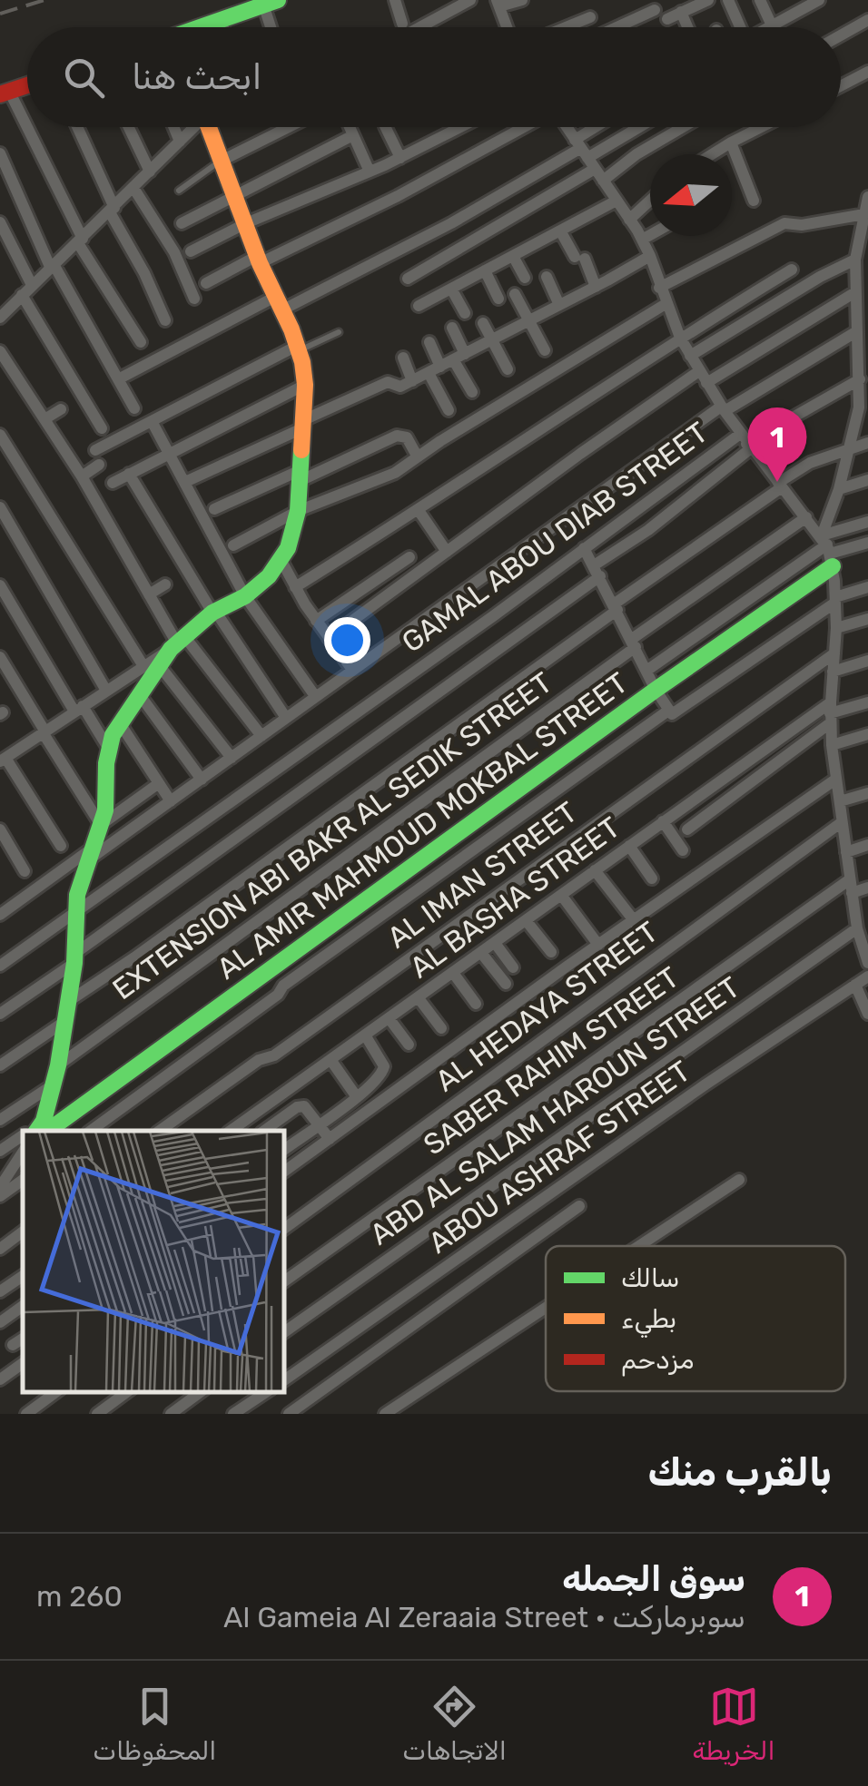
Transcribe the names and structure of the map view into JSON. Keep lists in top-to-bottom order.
{
  "streets": {
    "street": [
      "GAMAL ABOU DIAB STREET",
      "AL AMIR MAHMOUD MOKBAL STREET",
      "EXTENSION ABI BAKR AL SEDIK STREET",
      "AL IMAN STREET",
      "AL BASHA STREET",
      "AL HEDAYA STREET",
      "SABER RAHIM STREET",
      "ABD AL SALAM HAROUN STREET",
      "ABOU ASHRAF STREET"
    ]
  },
  "legend": ["سالك", "بطيء", "مزدحم"],
  "north": "left",
  "page": {
    "search": "ابحث هنا",
    "pins": "1",
    "heading": "بالقرب منك",
    "list": [
      {
        "mark": "1",
        "name": "سوق الجمله",
        "note": "سوبرماركت · Al Gameia Al Zeraaia Street",
        "value": "260 m"
      }
    ],
    "nav": ["الخريطة", "الاتجاهات", "المحفوظات"]
  }
}
